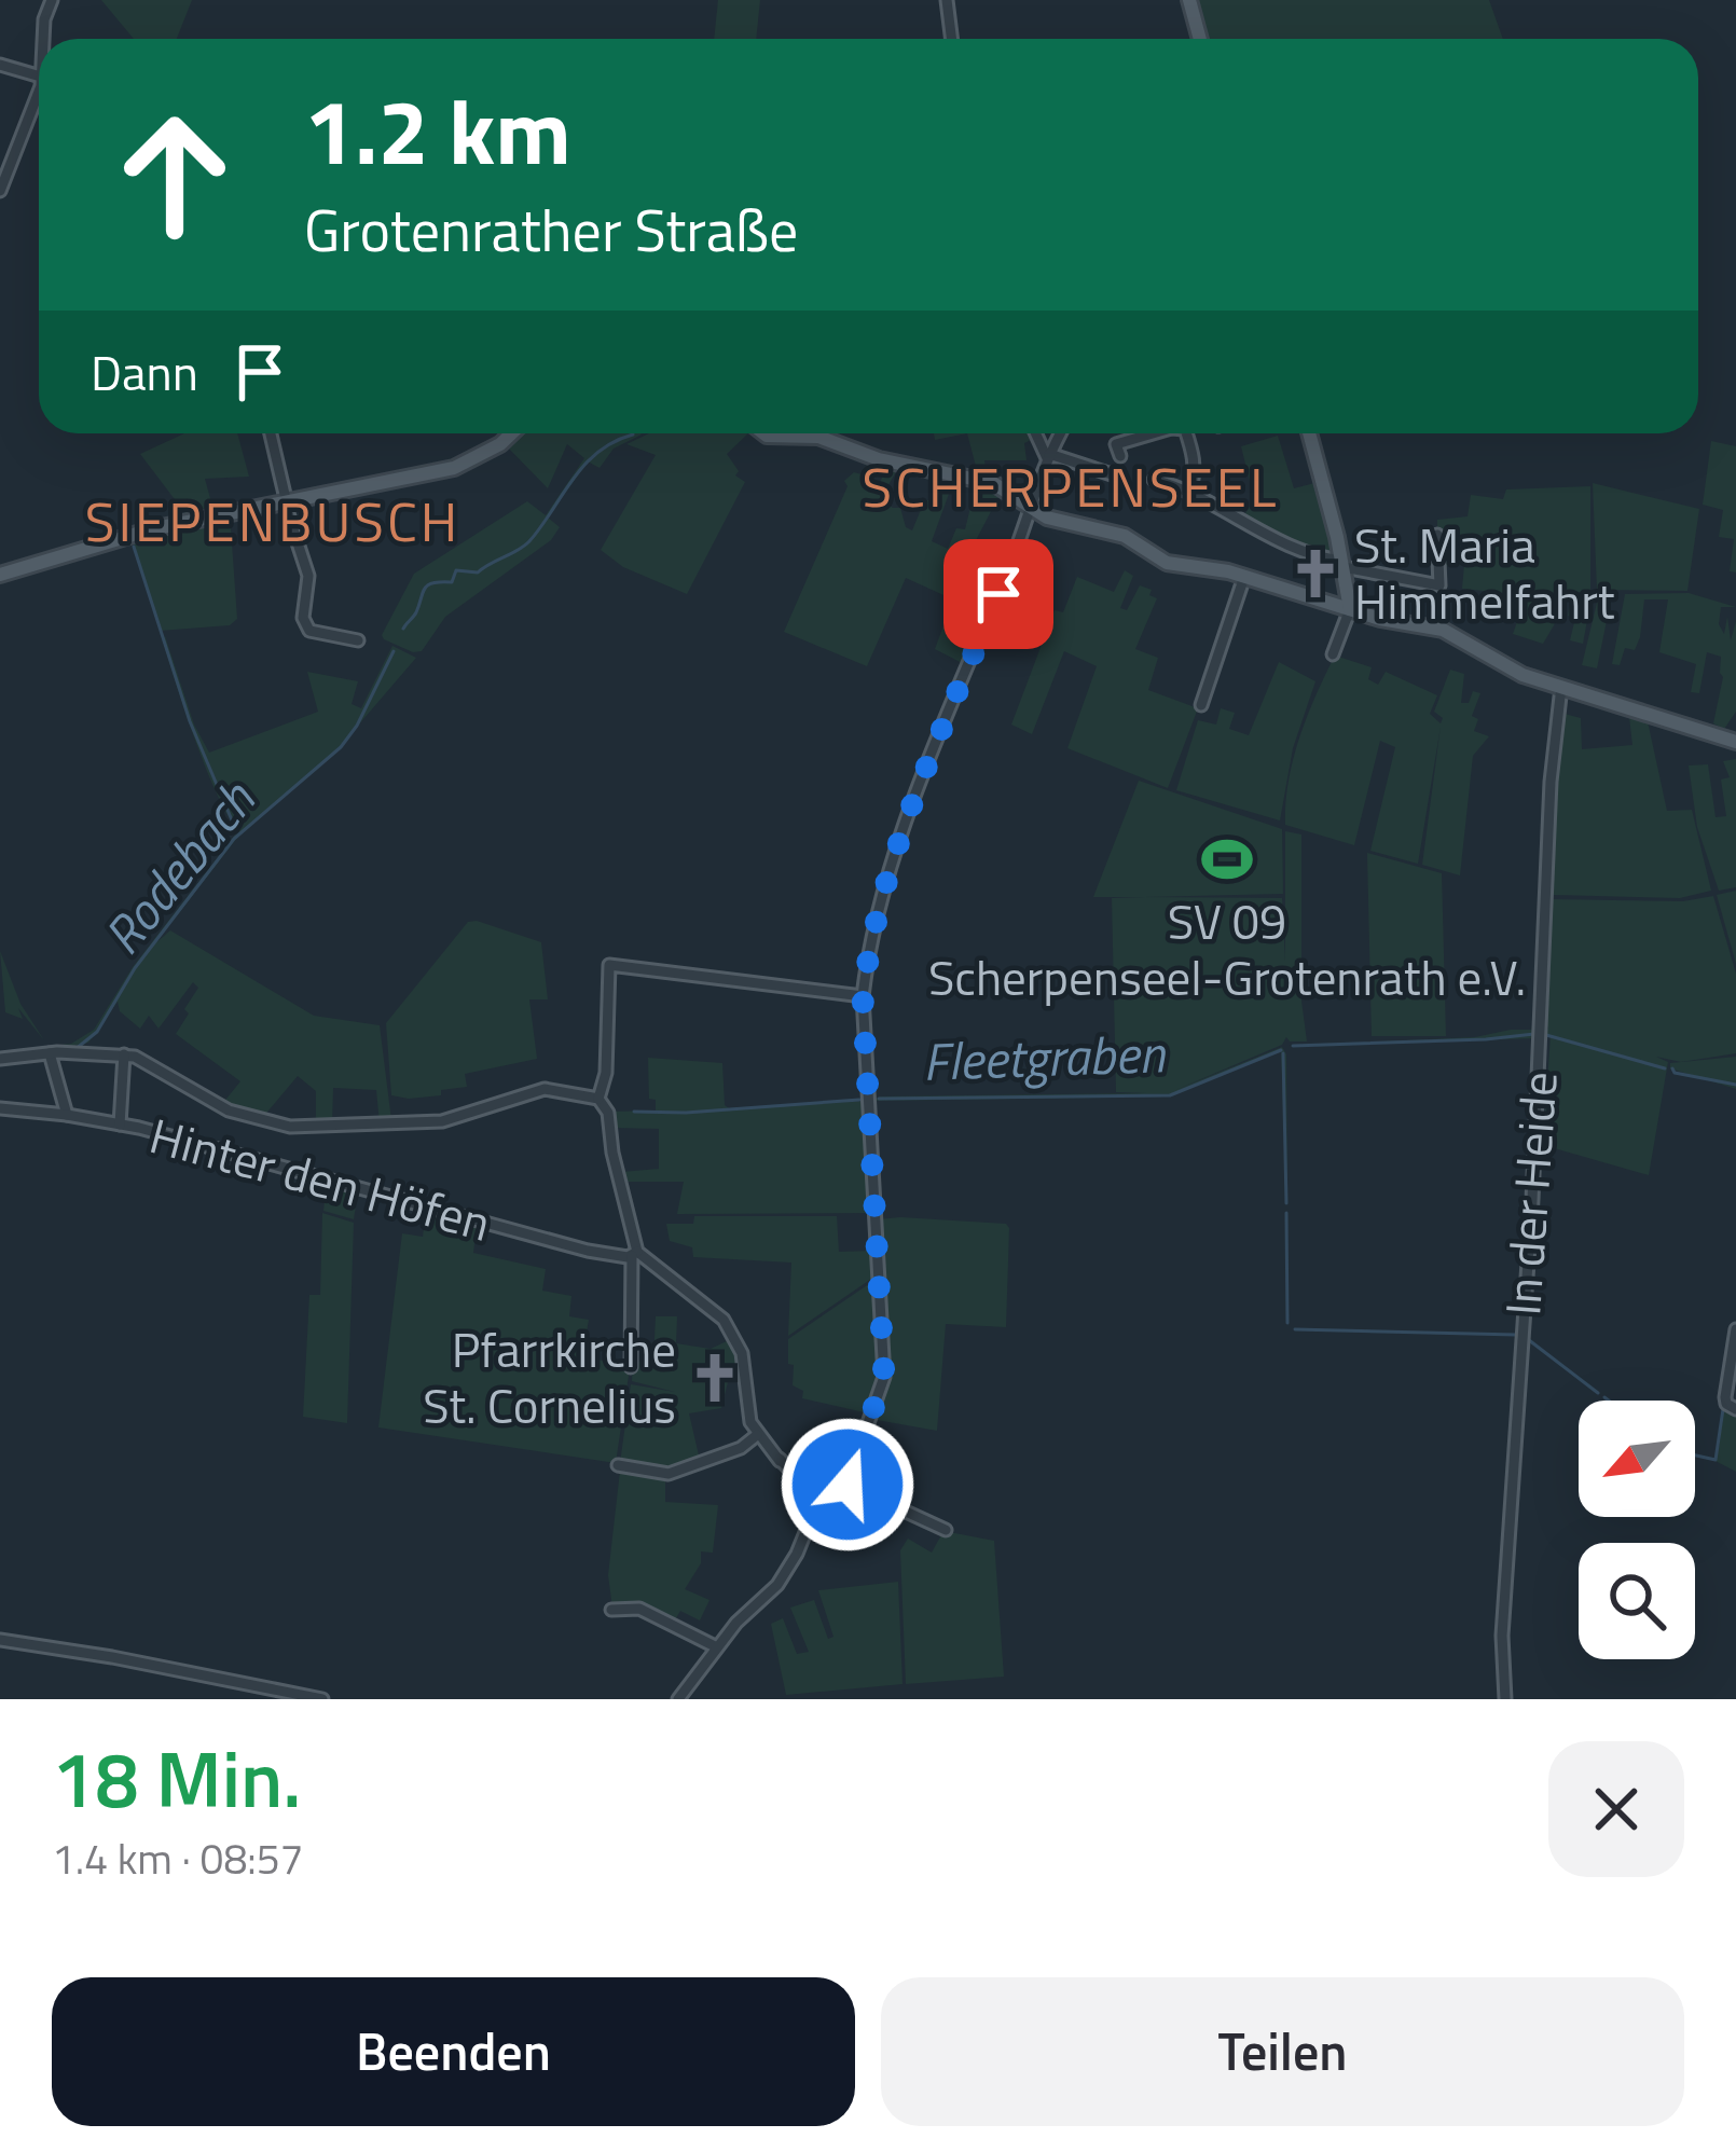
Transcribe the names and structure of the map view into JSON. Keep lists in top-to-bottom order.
{
  "streets": {
    "street": ["Hinter den Höfen", "In der Heide"]
  },
  "districts": ["SCHERPENSEEL", "SIEPENBUSCH"],
  "water": ["Rodebach", "Fleetgraben"],
  "places": {
    "church": ["St. Maria Himmelfahrt", "Pfarrkirche St. Cornelius"],
    "sports": ["SV 09 Scherpenseel-Grotenrath e.V."]
  },
  "north": "bottom left",
  "page": {
    "turn": ["1.2 km", "Grotenrather Straße"],
    "then": "Dann",
    "heading": ["18 Min.", "1.4 km · 08:57"],
    "buttons": ["Beenden", "Teilen"]
  }
}
